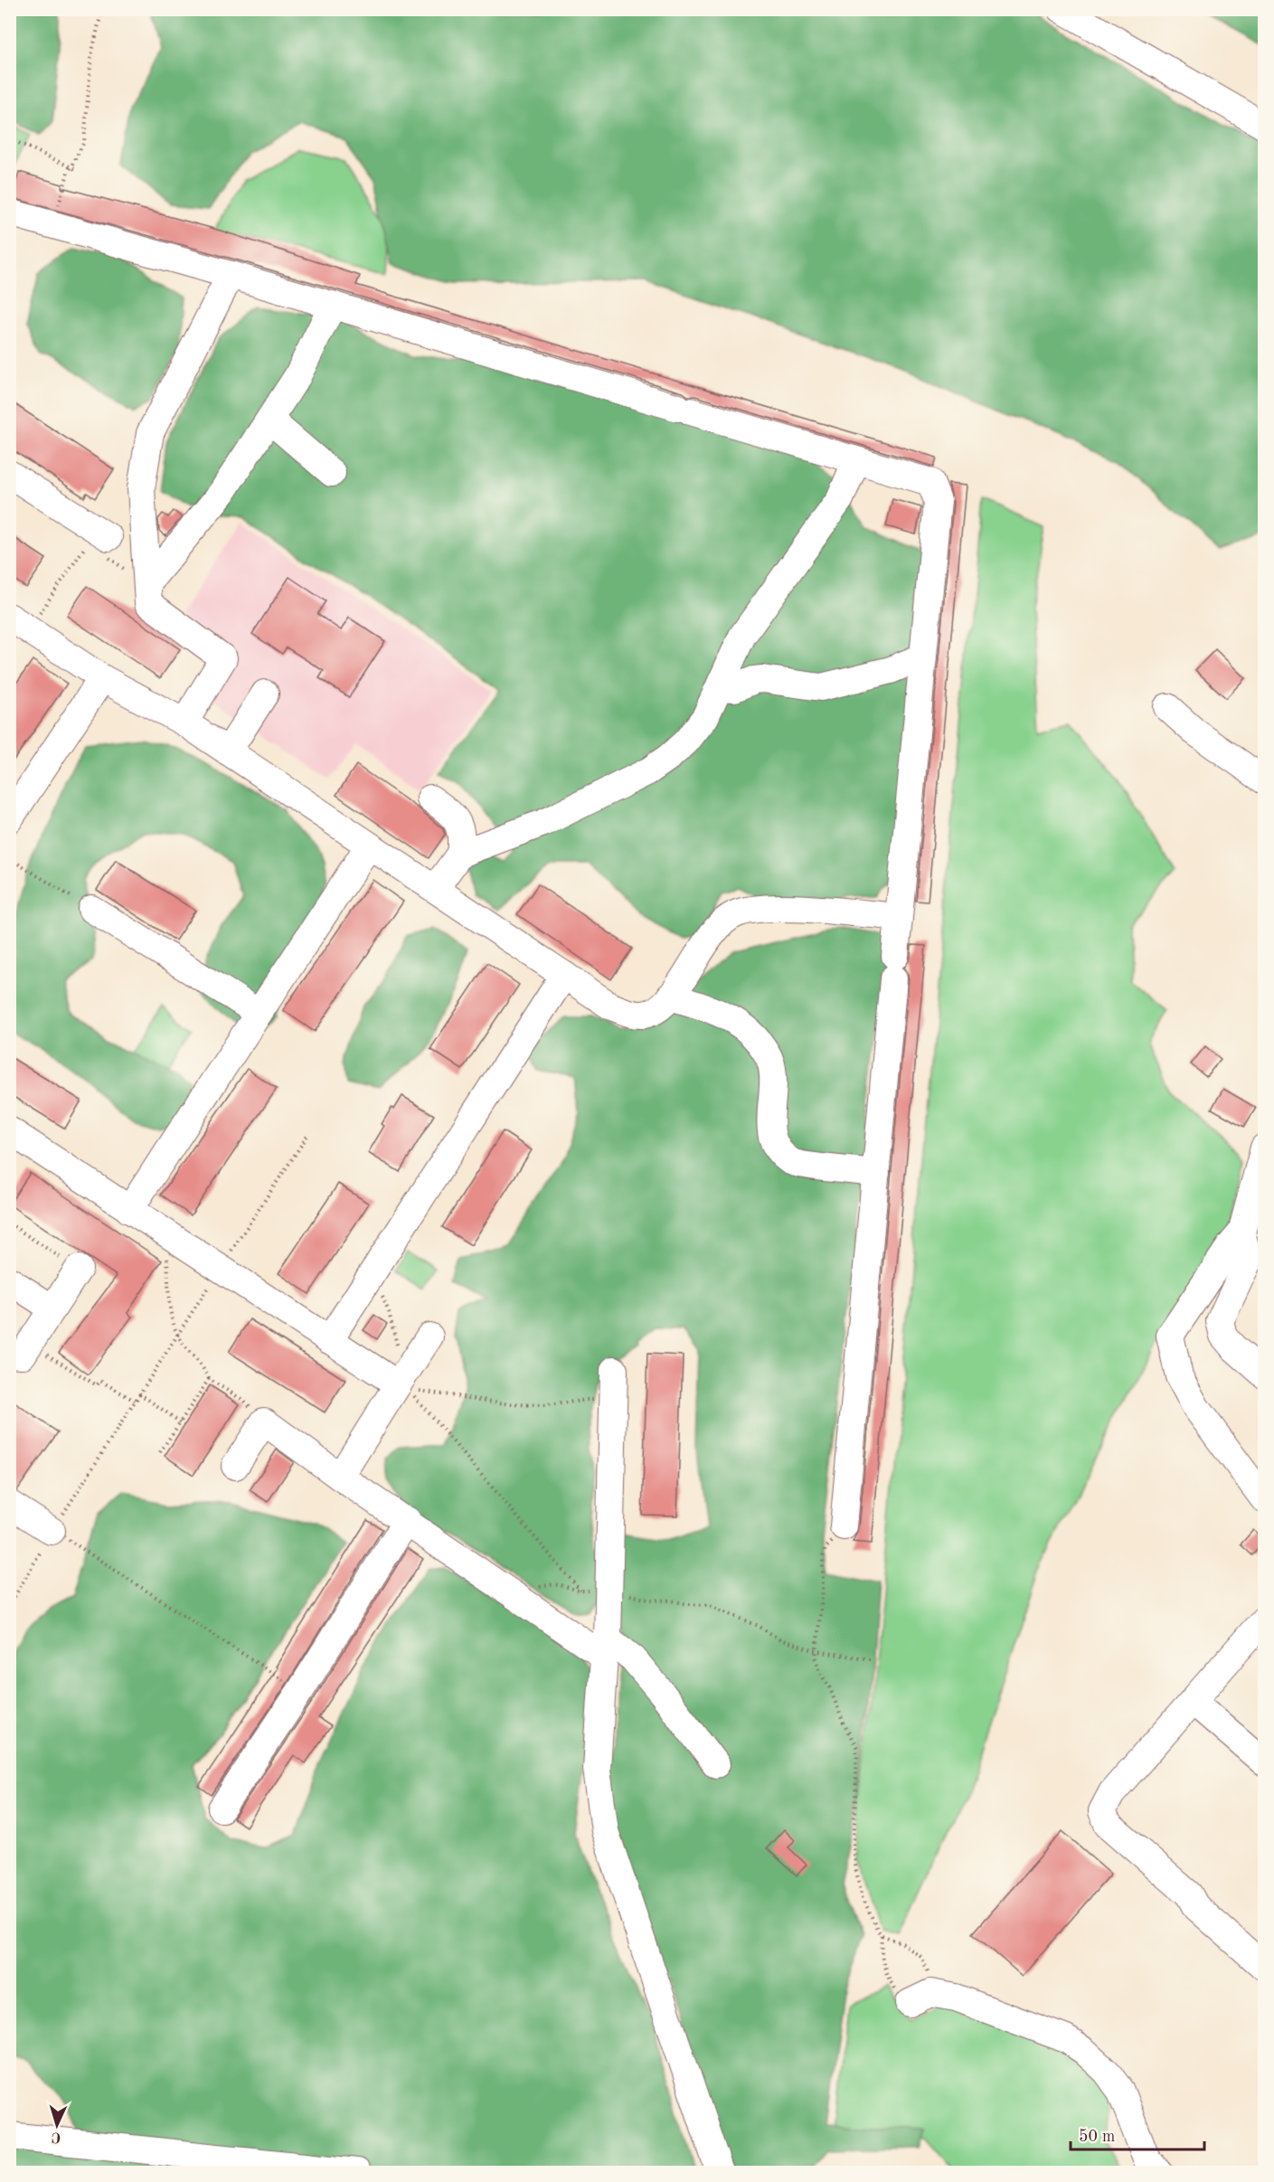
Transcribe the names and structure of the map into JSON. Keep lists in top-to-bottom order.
{
  "scale_bar": "50 m",
  "north": "bottom"
}
